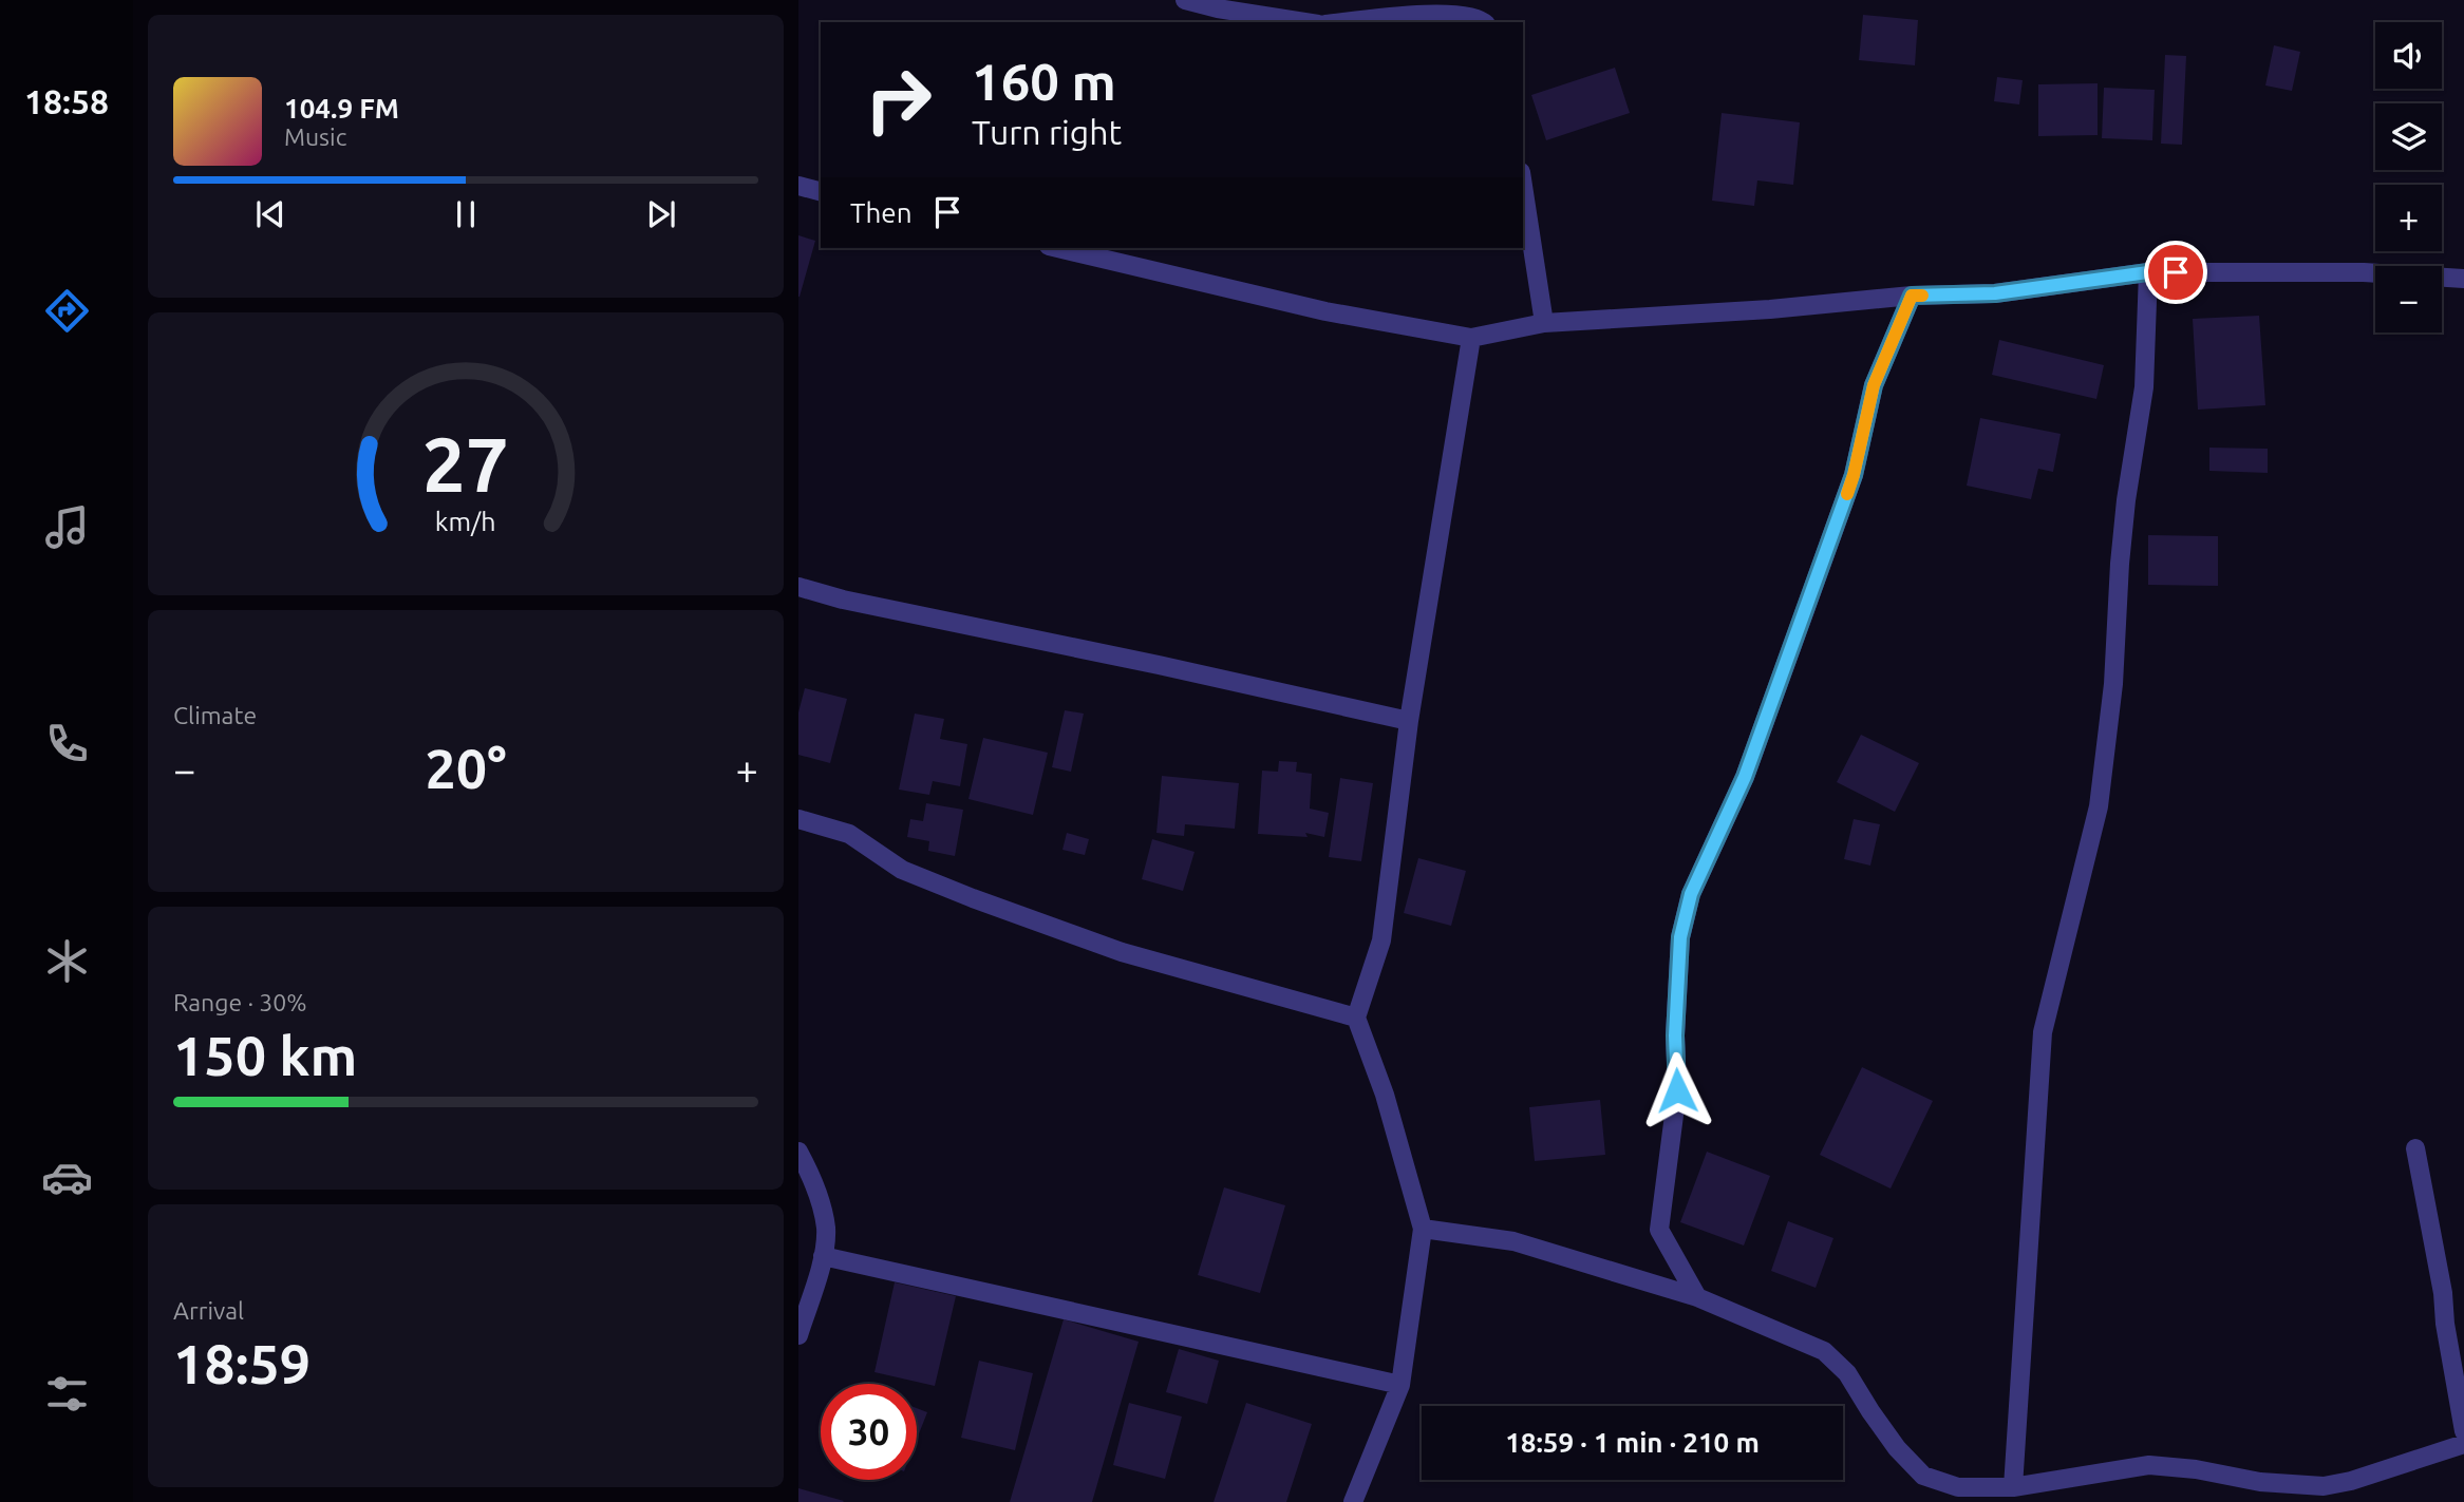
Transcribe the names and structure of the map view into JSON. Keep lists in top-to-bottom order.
{
  "page": {
    "tabs": "18:58",
    "map_buttons": ["+", "−"],
    "turn": ["160 m", "Turn right"],
    "song": ["104.9 FM", "Music"],
    "then": "Then",
    "tile": [
      "Climate",
      ["Range · 30%", "150 km"],
      ["Arrival", "18:59"]
    ],
    "heat": ["−", "20°", "+"],
    "limit": "30",
    "trip": "18:59 · 1 min · 210 m",
    "gauge": ["27", "km/h"]
  }
}
